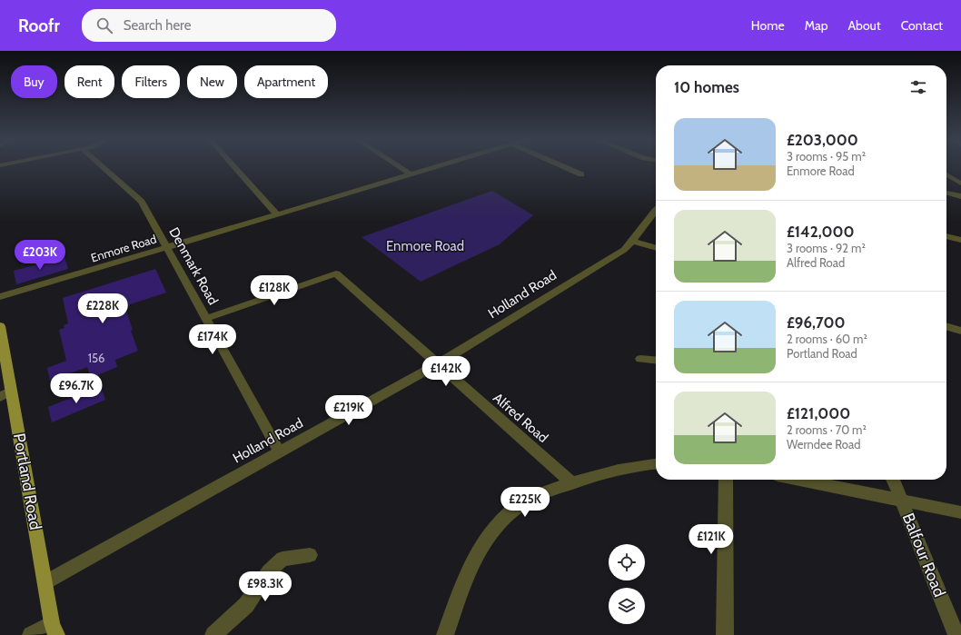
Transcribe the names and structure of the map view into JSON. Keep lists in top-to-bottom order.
{
  "streets": {
    "main road": ["Portland Road"],
    "street": [
      "Enmore Road",
      "Denmark Road",
      "Holland Road",
      "Alfred Road",
      "Balfour Road"
    ]
  },
  "crossings": [
    ["Enmore Road", "Denmark Road"],
    ["Denmark Road", "Holland Road"],
    ["Denmark Road", "Alfred Road"],
    ["Holland Road", "Alfred Road"],
    ["Holland Road", "Portland Road"]
  ],
  "parks": ["Enmore Road"],
  "house_numbers": ["156"],
  "page": {
    "header": "Roofr",
    "search": "Search here",
    "nav": [
      "Home",
      "Map",
      "About",
      "Contact"
    ],
    "chip": [
      "Buy",
      "Rent",
      "Filters",
      "New",
      "Apartment"
    ],
    "heading": "10 homes",
    "list": [
      {
        "name": "£203,000",
        "note": "3 rooms · 95 m² · Enmore Road"
      },
      {
        "name": "£142,000",
        "note": "3 rooms · 92 m² · Alfred Road"
      },
      {
        "name": "£96,700",
        "note": "2 rooms · 60 m² · Portland Road"
      },
      {
        "name": "£121,000",
        "note": "2 rooms · 70 m² · Werndee Road"
      }
    ],
    "price": [
      "£203K",
      "£128K",
      "£228K",
      "£174K",
      "£142K",
      "£96.7K",
      "£219K",
      "£225K",
      "£121K",
      "£98.3K"
    ]
  }
}
